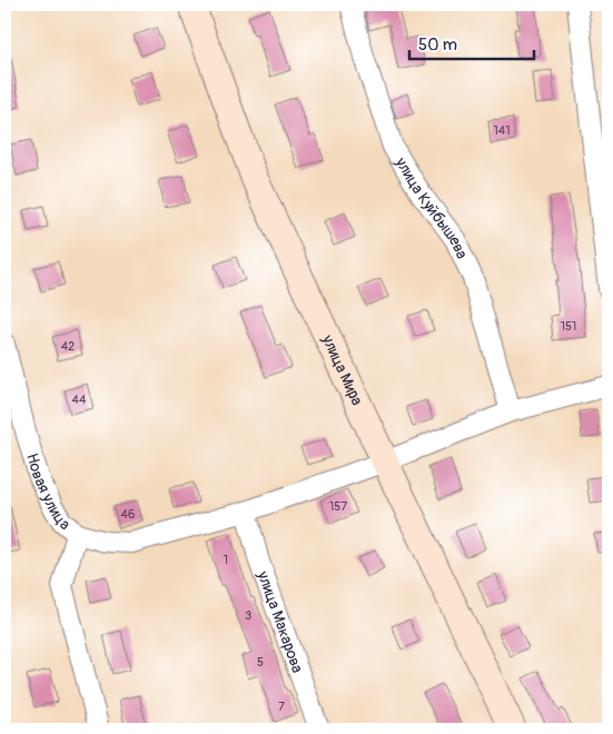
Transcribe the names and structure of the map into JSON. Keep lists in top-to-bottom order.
{
  "streets": {
    "street": [
      "улица Куйбышева",
      "улица Мира",
      "Новая улица",
      "улица Макарова"
    ]
  },
  "house_numbers": [
    "141",
    "151",
    "42",
    "44",
    "157",
    "46",
    "1",
    "3",
    "5",
    "7"
  ],
  "scale_bar": "50 m"
}
